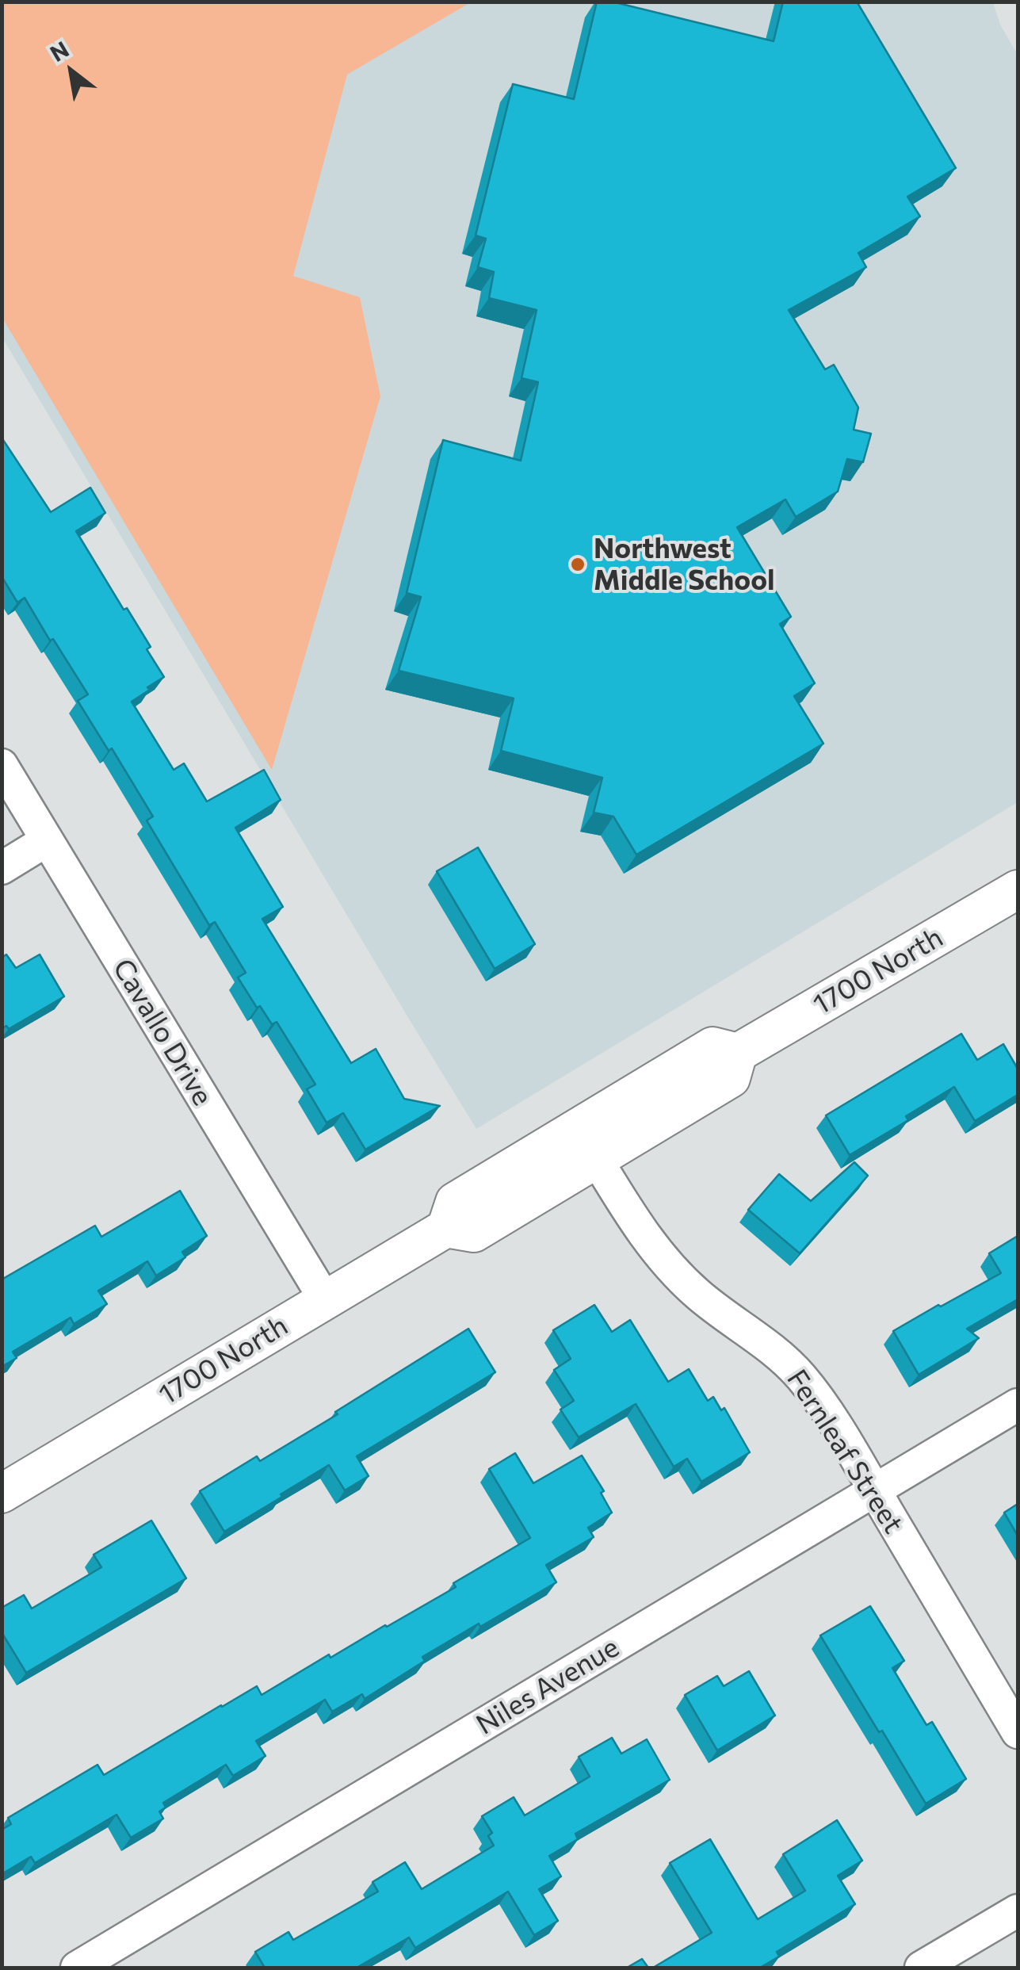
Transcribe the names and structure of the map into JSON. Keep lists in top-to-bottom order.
{
  "streets": {
    "street": [
      "1700 North",
      "Cavallo Drive",
      "Fernleaf Street",
      "Niles Avenue"
    ]
  },
  "crossings": [
    ["1700 North", "Cavallo Drive"],
    ["1700 North", "Fernleaf Street"],
    ["Fernleaf Street", "Niles Avenue"]
  ],
  "places": ["Northwest Middle School"],
  "north": "top left"
}
